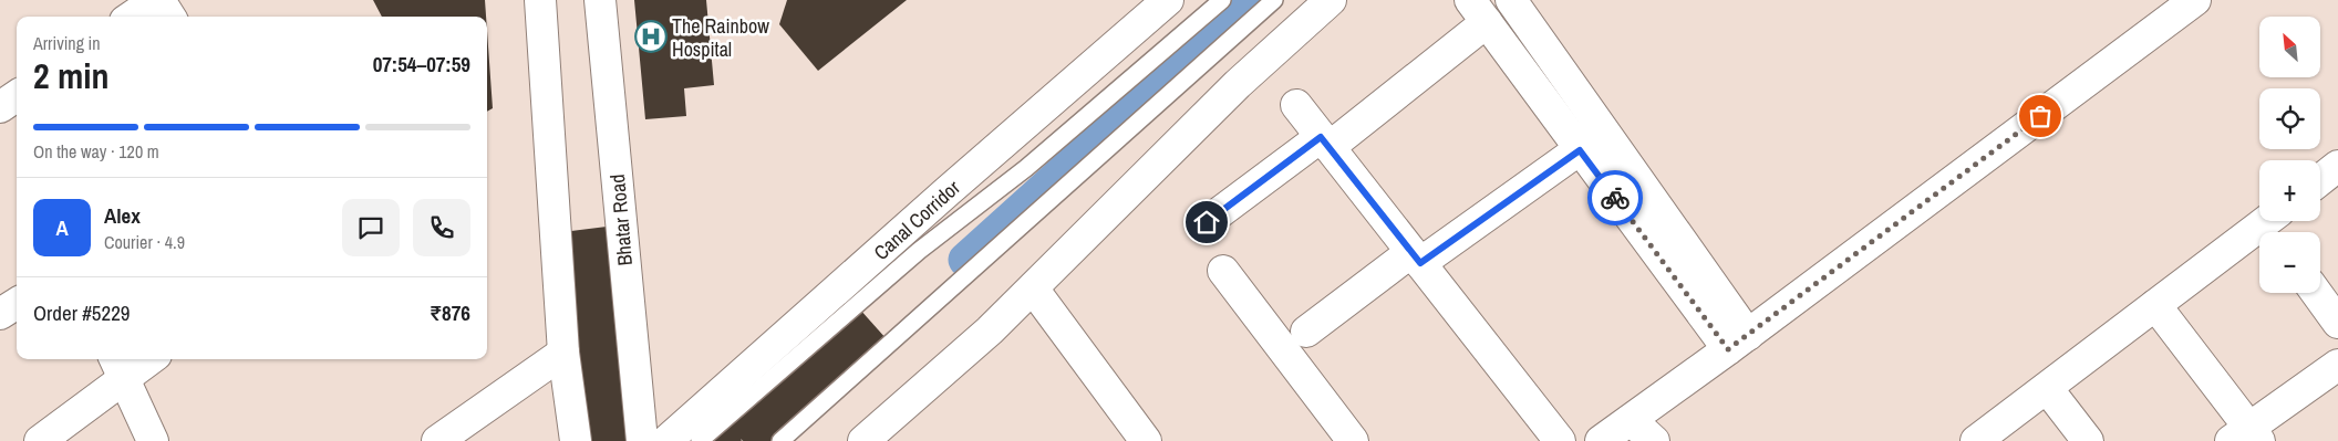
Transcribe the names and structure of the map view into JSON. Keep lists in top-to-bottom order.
{
  "streets": {
    "street": ["Bhatar Road", "Canal Corridor"]
  },
  "places": {
    "hospital": ["The Rainbow Hospital"]
  },
  "north": "top left",
  "page": {
    "map_buttons": ["+", "−"],
    "heading": ["2 min", "Arriving in", "07:54–07:59"],
    "panel": [
      "Alex",
      "Courier · 4.9",
      "Order #5229",
      "₹876"
    ],
    "bar": "On the way · 120 m",
    "round": "A"
  }
}
